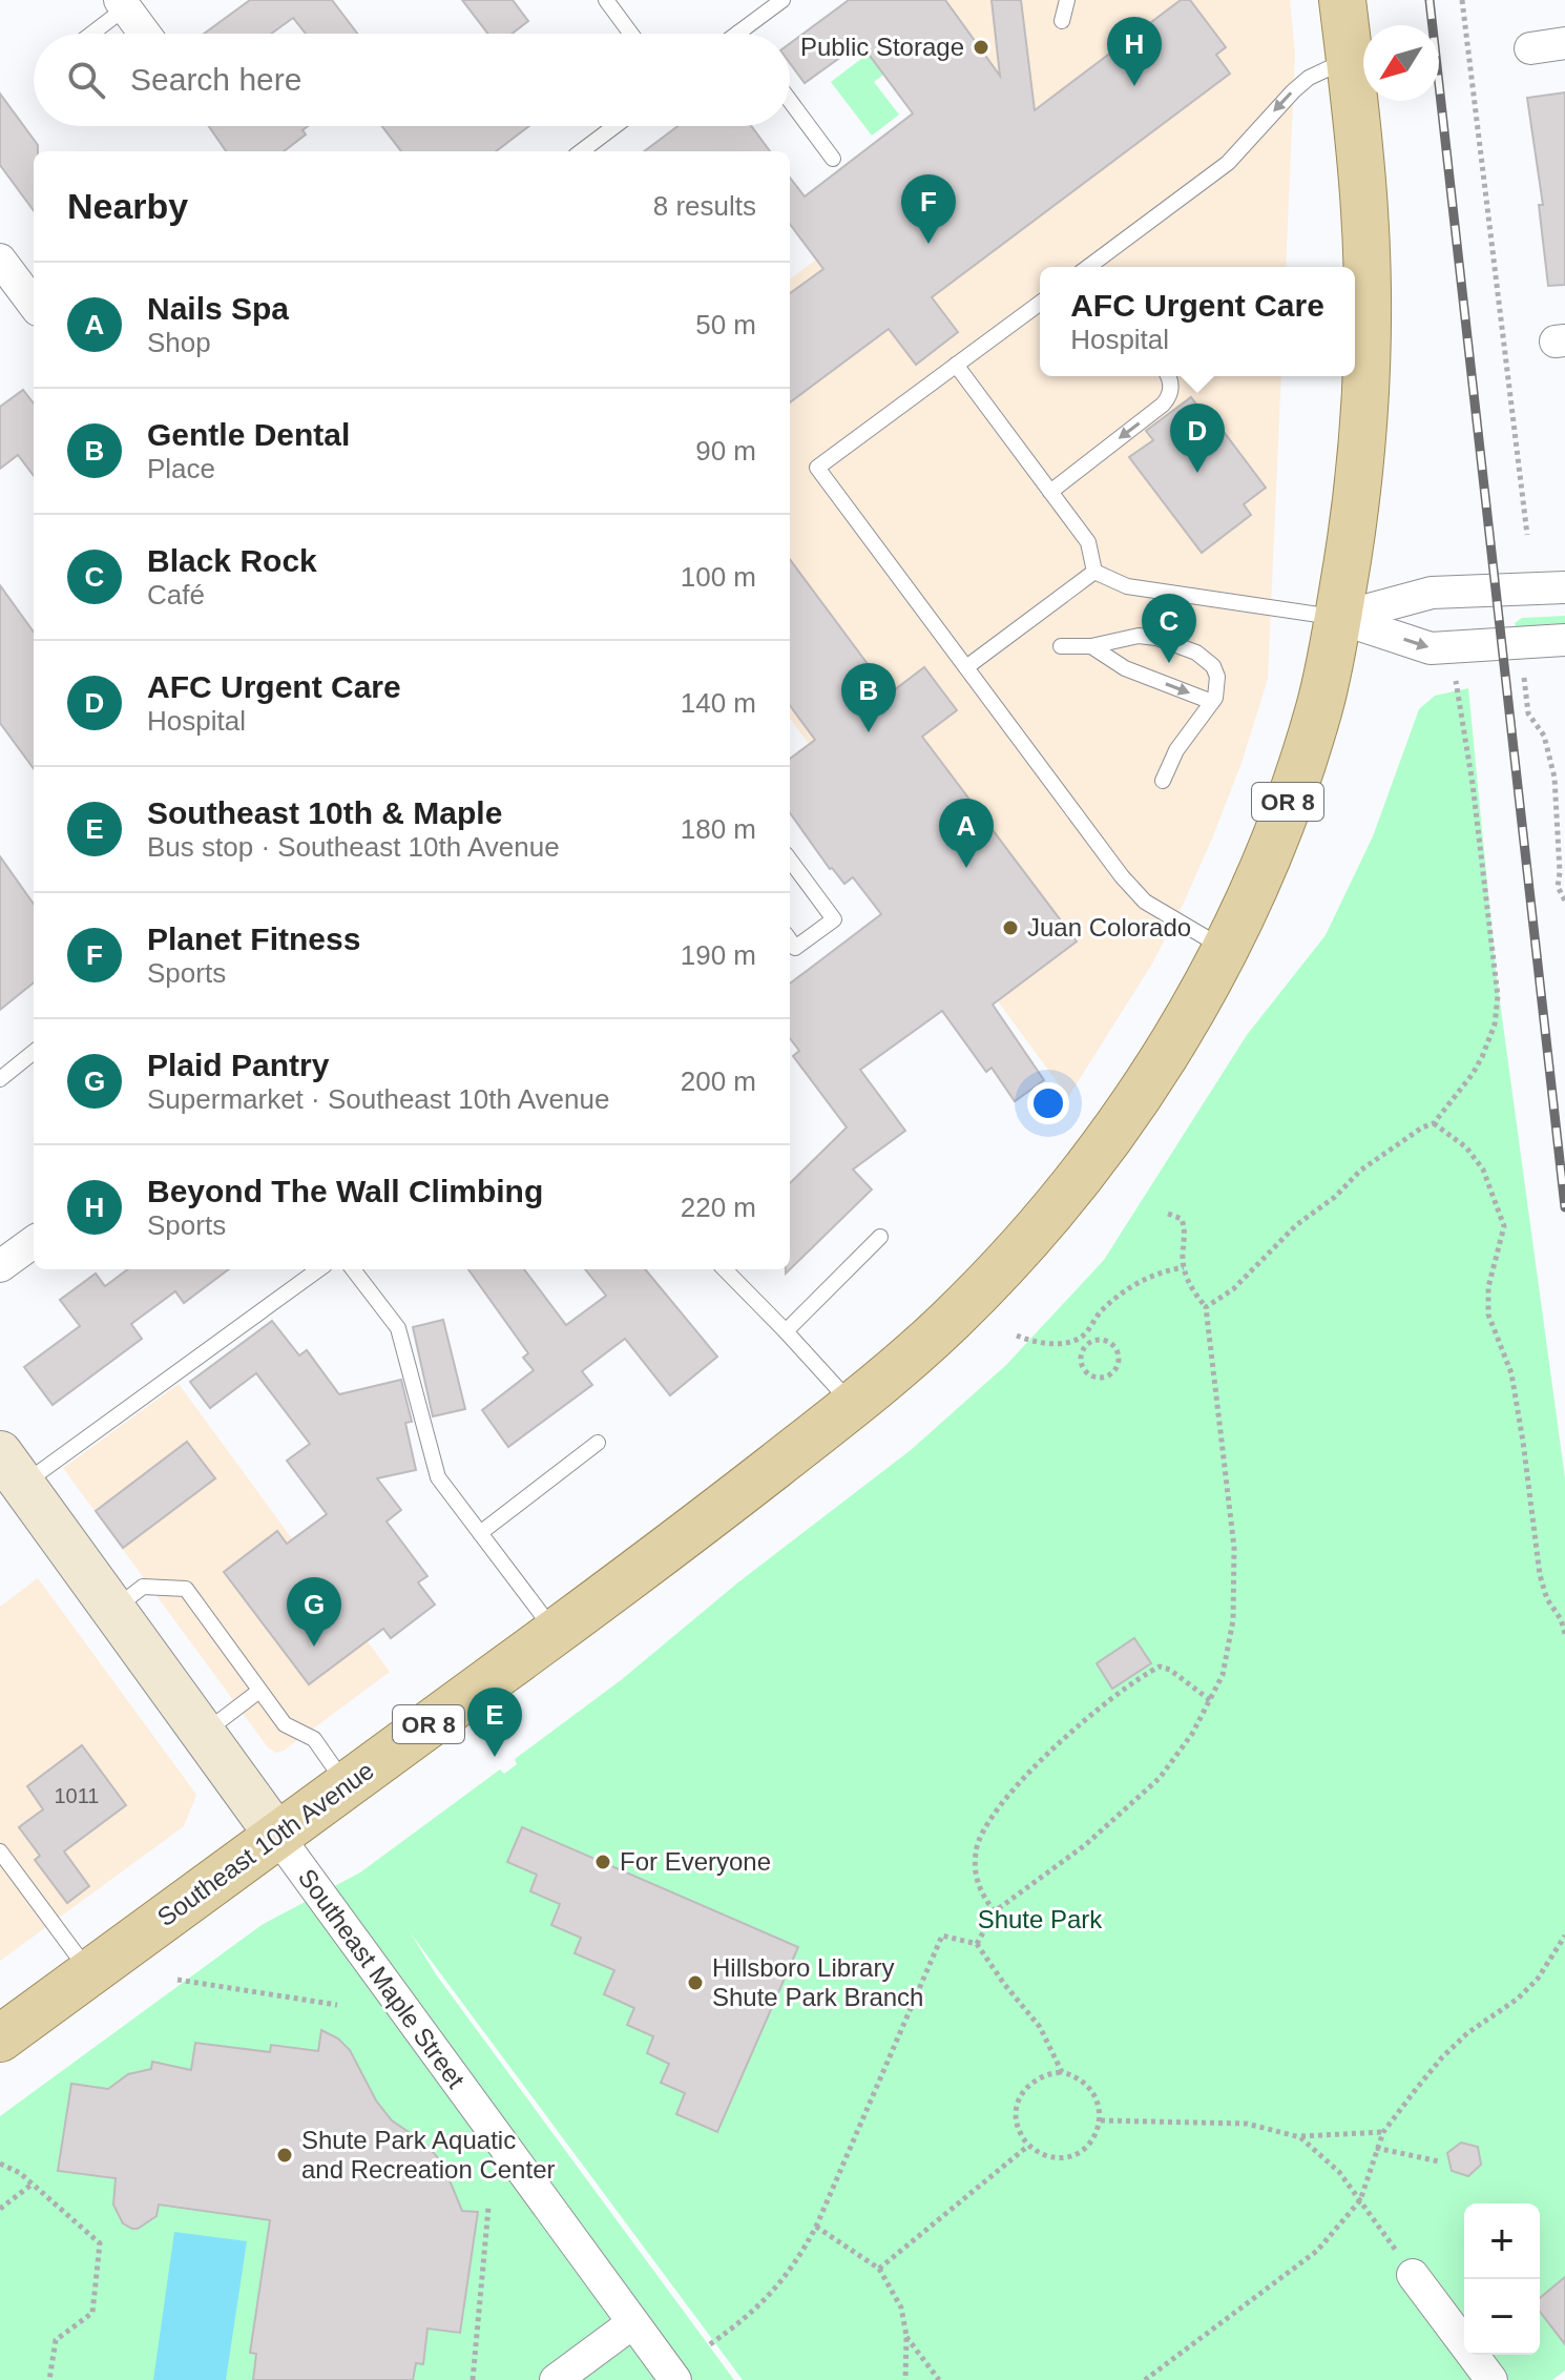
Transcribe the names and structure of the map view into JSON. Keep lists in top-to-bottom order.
{
  "streets": {
    "main road": ["OR 8", "Southeast 10th Avenue"],
    "street": ["Southeast Maple Street"]
  },
  "crossings": [
    ["OR 8", "Southeast 10th Avenue"],
    ["Southeast 10th Avenue", "Southeast Maple Street"]
  ],
  "parks": ["Shute Park"],
  "places": [
    "Public Storage",
    "Juan Colorado",
    "For Everyone",
    "Hillsboro Library Shute Park Branch",
    "Shute Park Aquatic and Recreation Center"
  ],
  "house_numbers": ["1011"],
  "north": "bottom left",
  "page": {
    "pins": [
      "H",
      "F",
      "D",
      "C",
      "B",
      "A",
      "G",
      "E"
    ],
    "search": "Search here",
    "heading": ["Nearby", "8 results"],
    "list": [
      {
        "mark": "A",
        "name": "Nails Spa",
        "note": "Shop",
        "value": "50 m"
      },
      {
        "mark": "B",
        "name": "Gentle Dental",
        "note": "Place",
        "value": "90 m"
      },
      {
        "mark": "C",
        "name": "Black Rock",
        "note": "Café",
        "value": "100 m"
      },
      {
        "mark": "D",
        "name": "AFC Urgent Care",
        "note": "Hospital",
        "value": "140 m"
      },
      {
        "mark": "E",
        "name": "Southeast 10th & Maple",
        "note": "Bus stop · Southeast 10th Avenue",
        "value": "180 m"
      },
      {
        "mark": "F",
        "name": "Planet Fitness",
        "note": "Sports",
        "value": "190 m"
      },
      {
        "mark": "G",
        "name": "Plaid Pantry",
        "note": "Supermarket · Southeast 10th Avenue",
        "value": "200 m"
      },
      {
        "mark": "H",
        "name": "Beyond The Wall Climbing",
        "note": "Sports",
        "value": "220 m"
      }
    ],
    "popup": ["AFC Urgent Care", "Hospital"],
    "map_buttons": ["+", "−"]
  }
}
